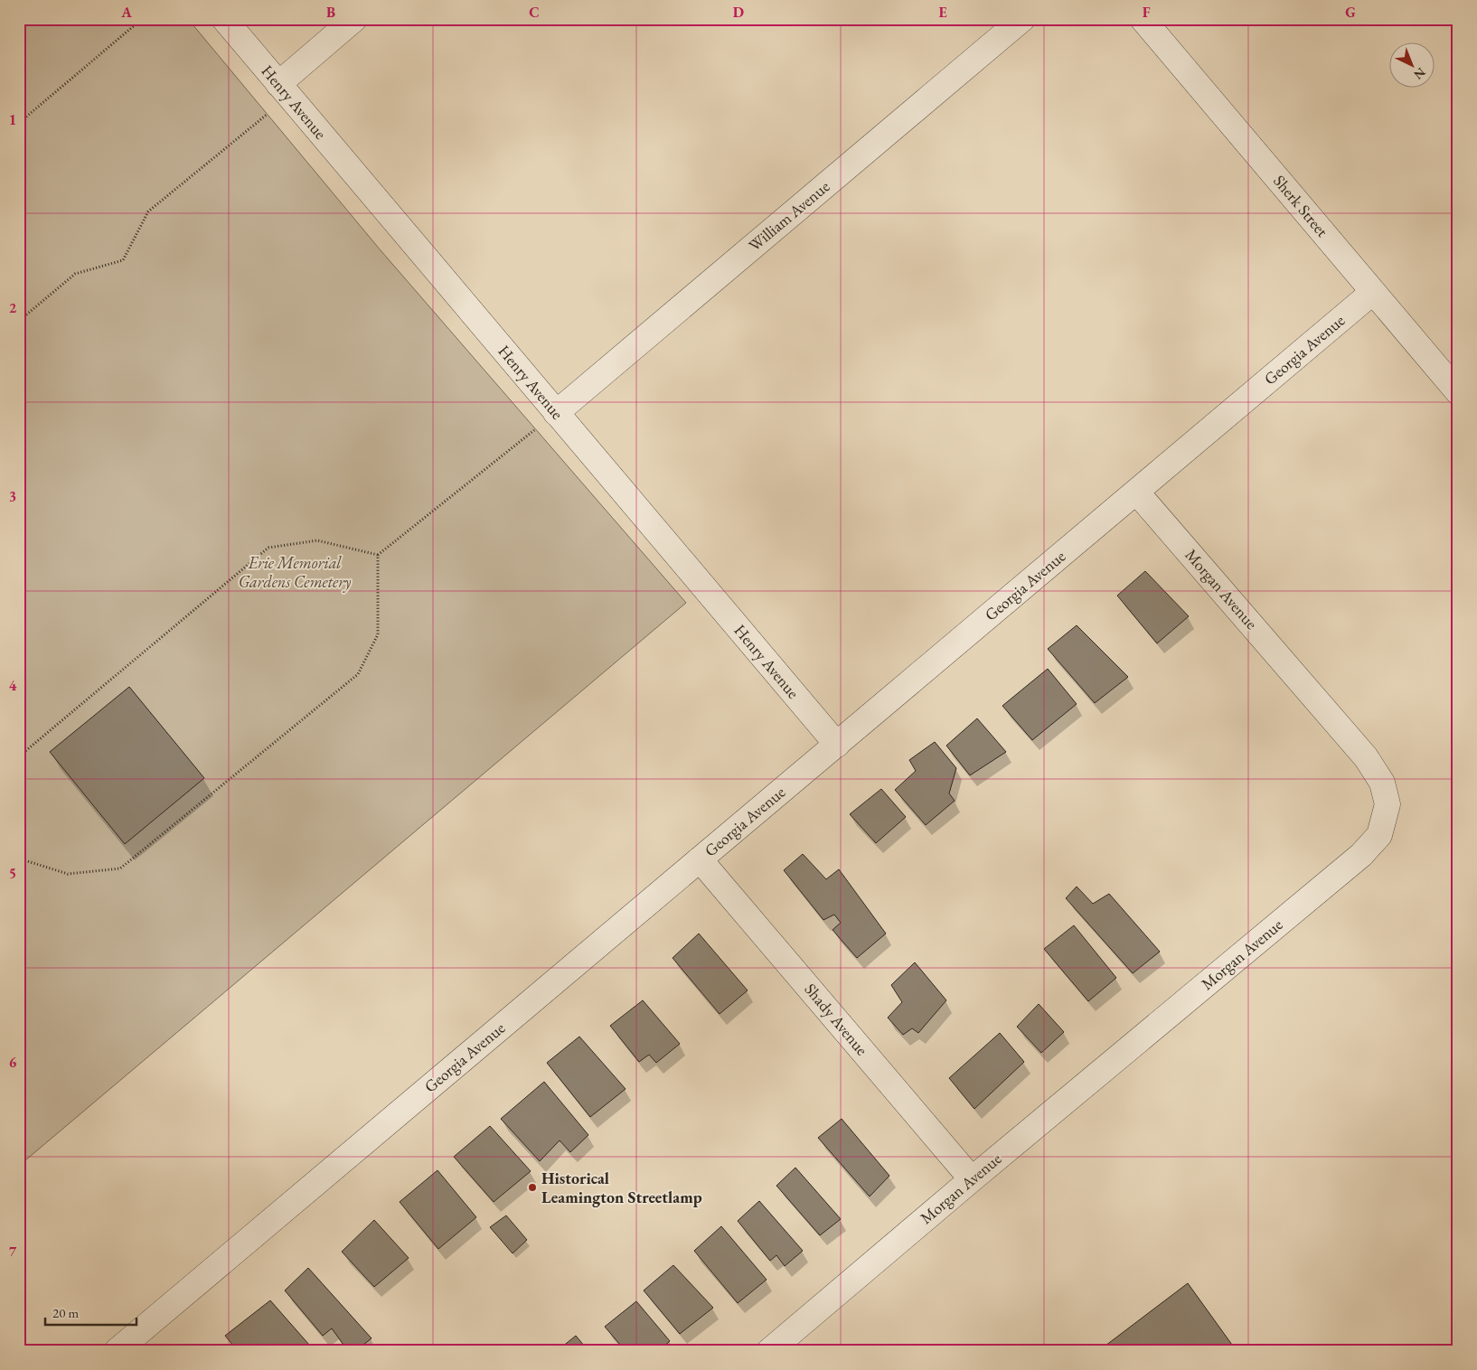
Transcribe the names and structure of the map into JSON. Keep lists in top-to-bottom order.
{
  "streets": {
    "street": [
      "Henry Avenue",
      "Sherk Street",
      "William Avenue",
      "Georgia Avenue",
      "Morgan Avenue",
      "Shady Avenue"
    ]
  },
  "crossings": [
    ["Henry Avenue", "William Avenue"],
    ["Henry Avenue", "Georgia Avenue"],
    ["Sherk Street", "Georgia Avenue"],
    ["Georgia Avenue", "Morgan Avenue"],
    ["Georgia Avenue", "Shady Avenue"],
    ["Morgan Avenue", "Shady Avenue"]
  ],
  "parks": ["Erie Memorial Gardens Cemetery"],
  "places": ["Historical Leamington Streetlamp"],
  "scale_bar": "20 m",
  "north": "bottom right",
  "grid": {
    "columns": [
      "A",
      "B",
      "C",
      "D",
      "E",
      "F",
      "G"
    ],
    "rows": [
      "1",
      "2",
      "3",
      "4",
      "5",
      "6",
      "7"
    ]
  }
}
